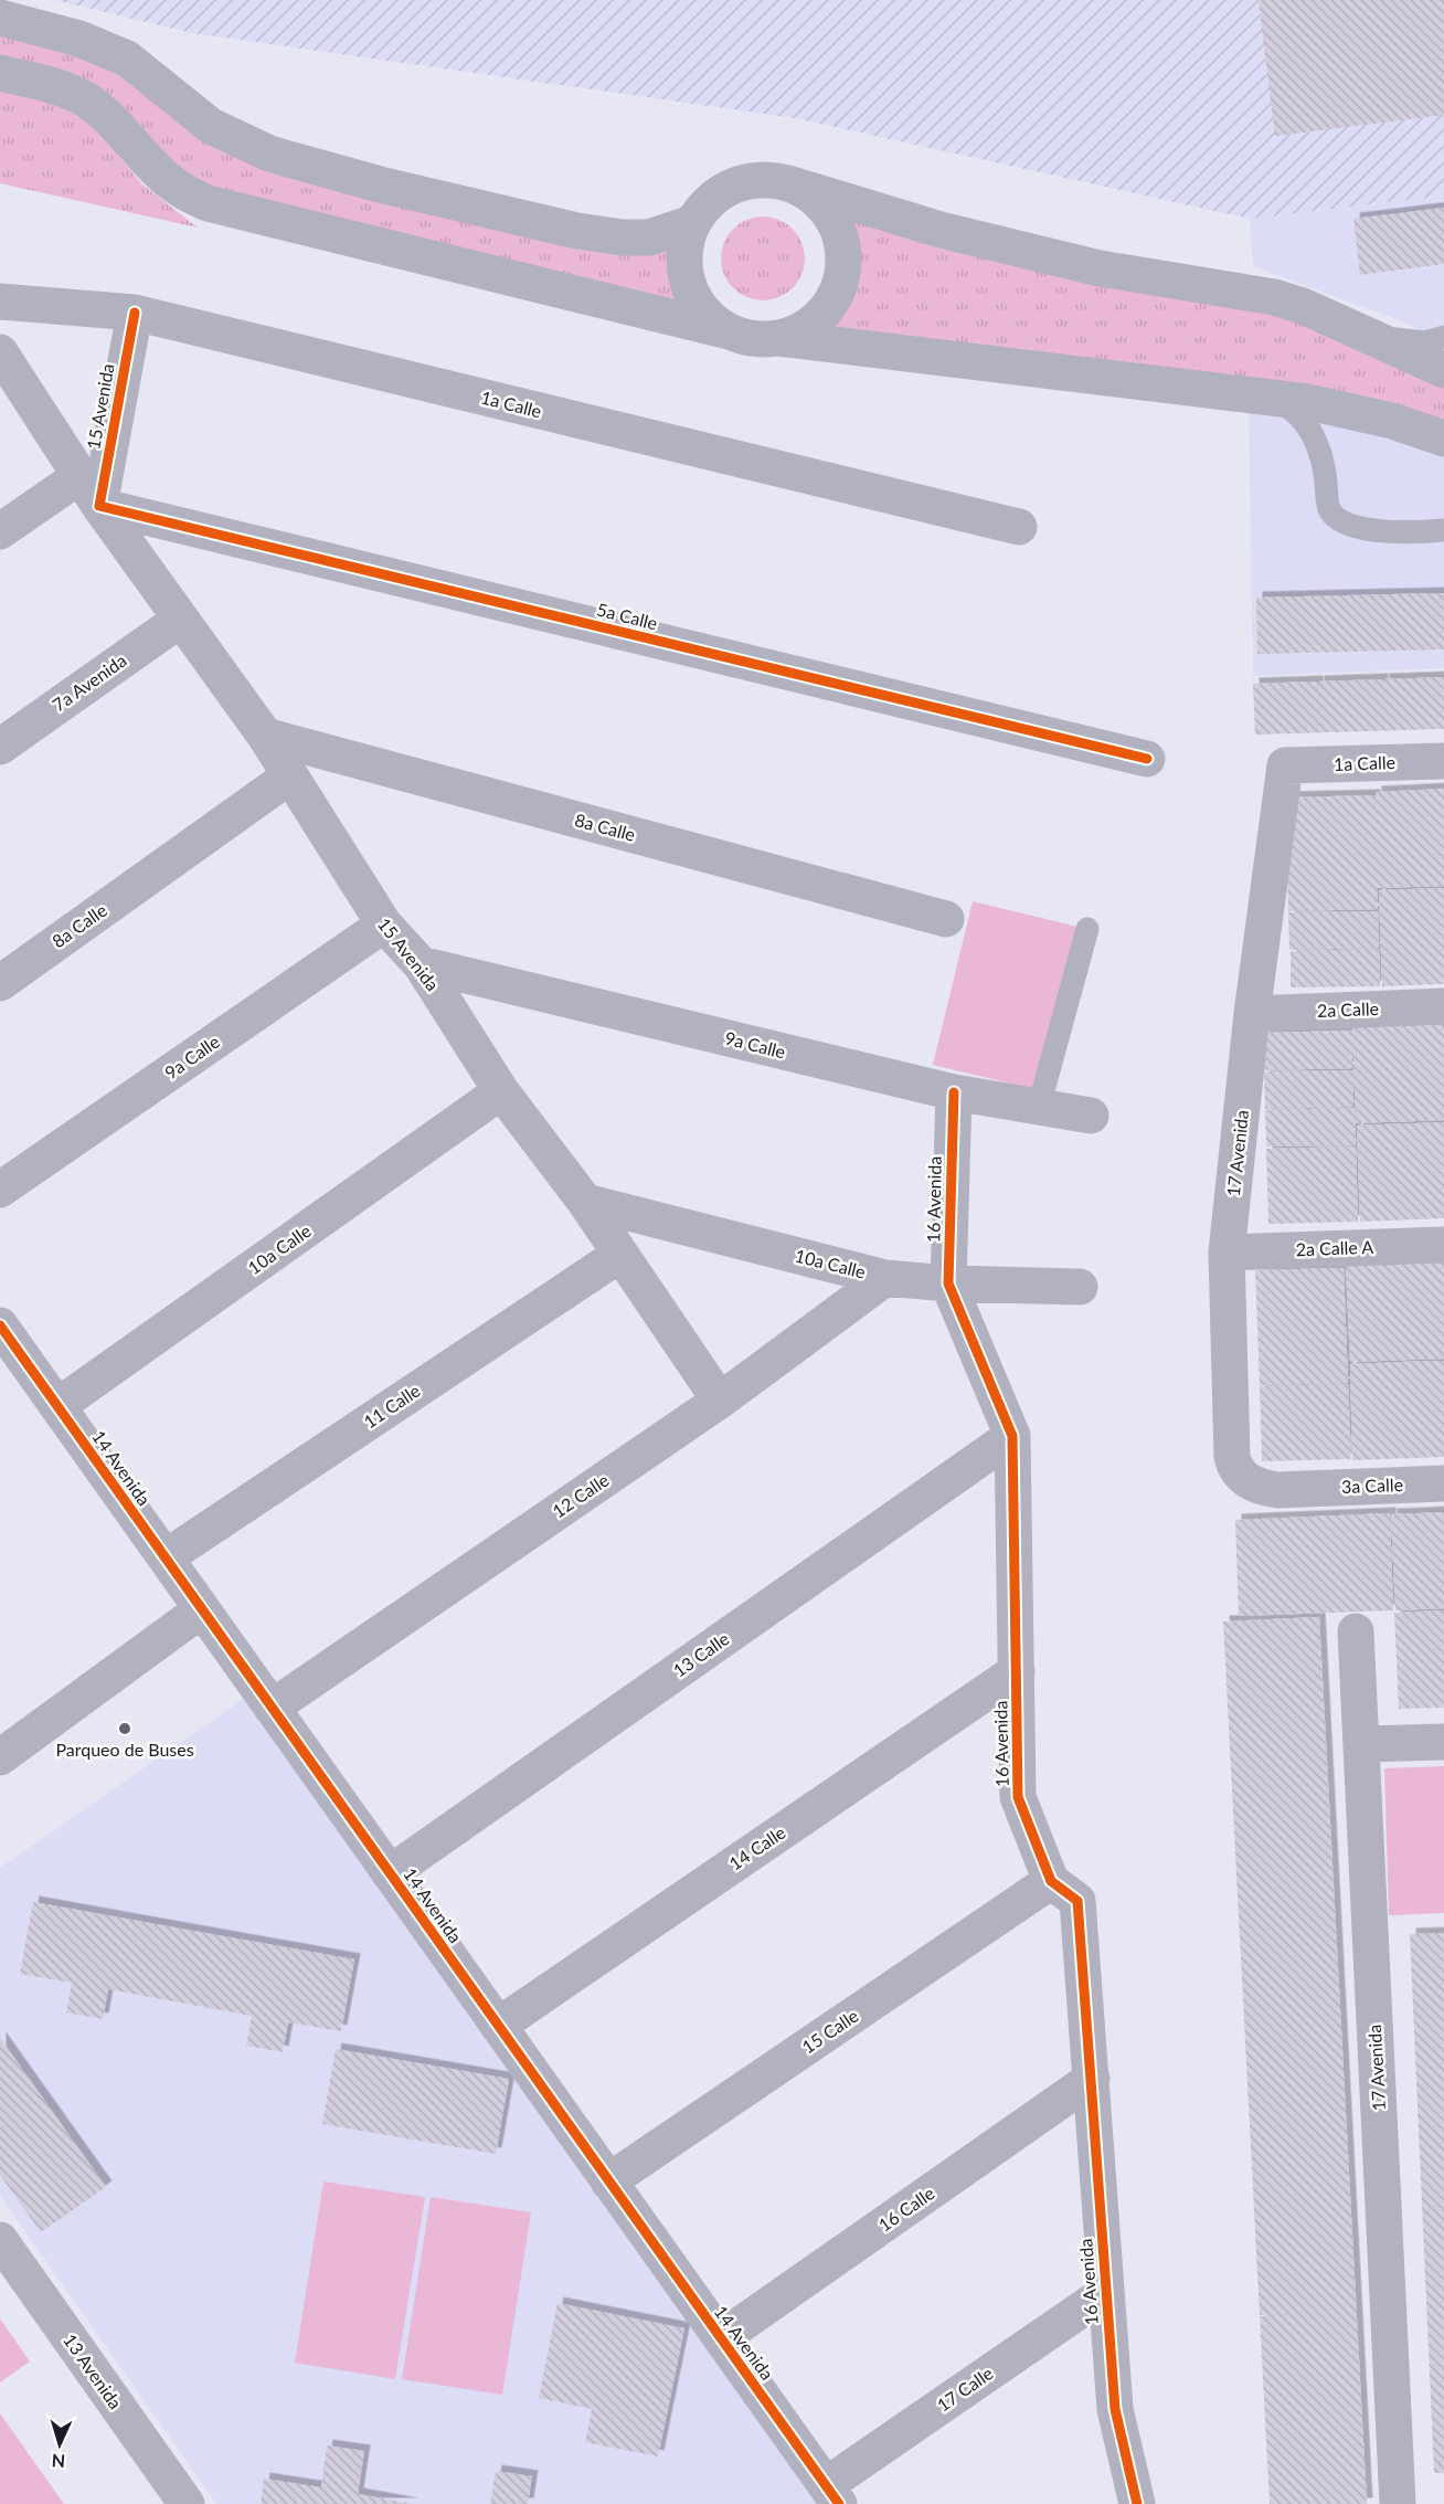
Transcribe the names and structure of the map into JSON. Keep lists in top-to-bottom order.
{
  "streets": {
    "street": [
      "1a Calle",
      "15 Avenida",
      "5a Calle",
      "7a Avenida",
      "8a Calle",
      "2a Calle",
      "9a Calle",
      "17 Avenida",
      "16 Avenida",
      "2a Calle A",
      "10a Calle",
      "11 Calle",
      "14 Avenida",
      "3a Calle",
      "12 Calle",
      "13 Calle",
      "14 Calle",
      "15 Calle",
      "16 Calle",
      "13 Avenida",
      "17 Calle"
    ]
  },
  "crossings": [
    ["1a Calle", "15 Avenida"],
    ["1a Calle", "17 Avenida"],
    ["15 Avenida", "5a Calle"],
    ["15 Avenida", "7a Avenida"],
    ["15 Avenida", "8a Calle"],
    ["15 Avenida", "9a Calle"],
    ["15 Avenida", "10a Calle"],
    ["15 Avenida", "11 Calle"],
    ["15 Avenida", "12 Calle"],
    ["2a Calle", "17 Avenida"],
    ["9a Calle", "16 Avenida"],
    ["17 Avenida", "2a Calle A"],
    ["17 Avenida", "3a Calle"],
    ["16 Avenida", "10a Calle"],
    ["16 Avenida", "13 Calle"],
    ["16 Avenida", "14 Calle"],
    ["16 Avenida", "15 Calle"],
    ["16 Avenida", "16 Calle"],
    ["16 Avenida", "17 Calle"],
    ["10a Calle", "14 Avenida"],
    ["10a Calle", "12 Calle"],
    ["11 Calle", "14 Avenida"],
    ["14 Avenida", "12 Calle"],
    ["14 Avenida", "13 Calle"],
    ["14 Avenida", "14 Calle"],
    ["14 Avenida", "15 Calle"],
    ["14 Avenida", "16 Calle"],
    ["14 Avenida", "17 Calle"]
  ],
  "places": ["Parqueo de Buses"],
  "north": "bottom"
}
